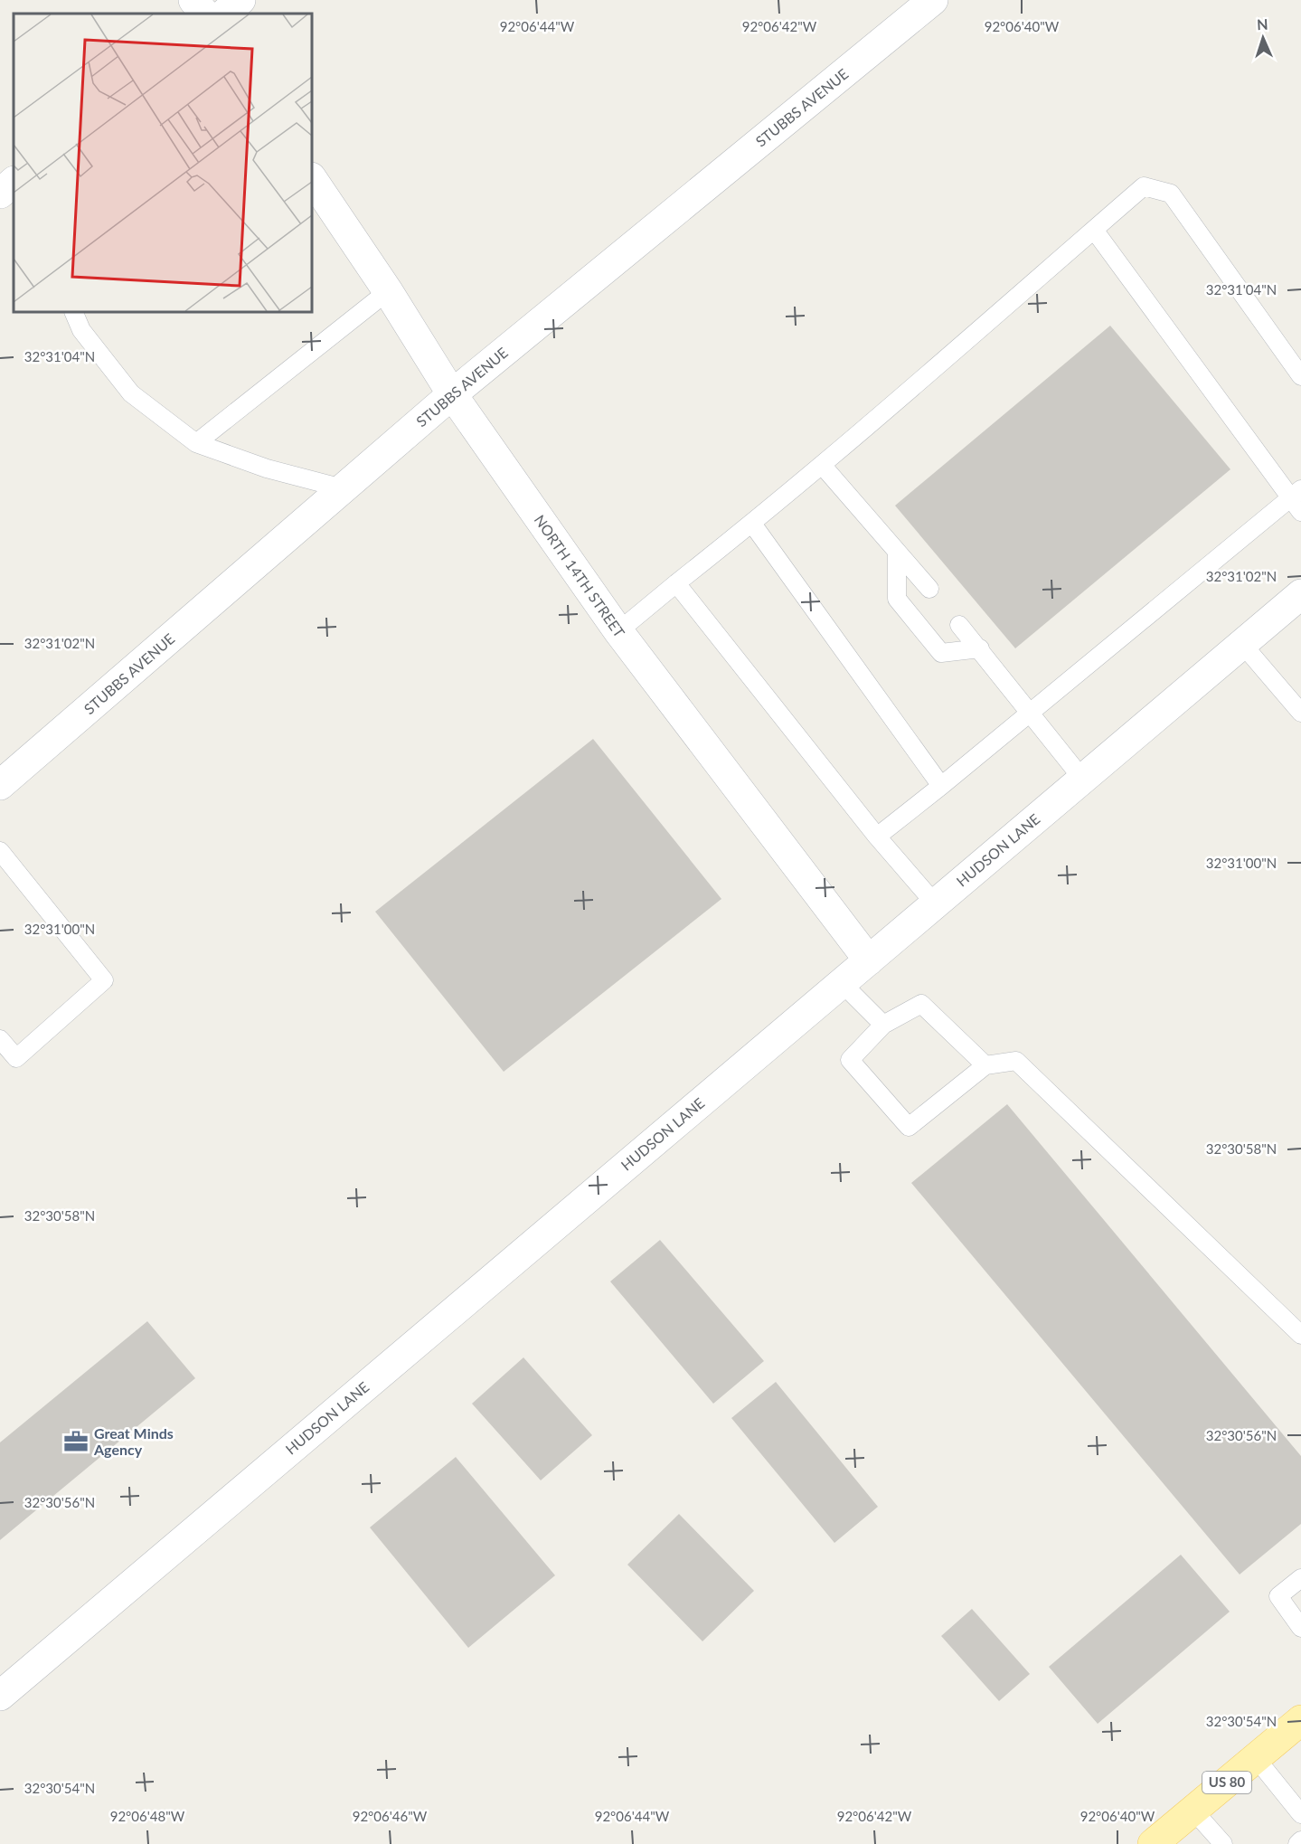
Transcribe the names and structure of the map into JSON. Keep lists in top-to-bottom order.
{
  "streets": {
    "main road": ["US 80"],
    "street": ["STUBBS AVENUE", "NORTH 14TH STREET", "HUDSON LANE"]
  },
  "crossings": [
    ["STUBBS AVENUE", "NORTH 14TH STREET"],
    ["NORTH 14TH STREET", "HUDSON LANE"]
  ],
  "places": {
    "office": ["Great Minds Agency"]
  },
  "north": "top",
  "coordinates": [
    "92°06'44\"W",
    "92°06'42\"W",
    "92°06'40\"W",
    "32°31'04\"N",
    "32°31'02\"N",
    "32°31'00\"N",
    "32°30'58\"N",
    "32°30'56\"N",
    "32°30'54\"N",
    "92°06'48\"W",
    "92°06'46\"W"
  ]
}
